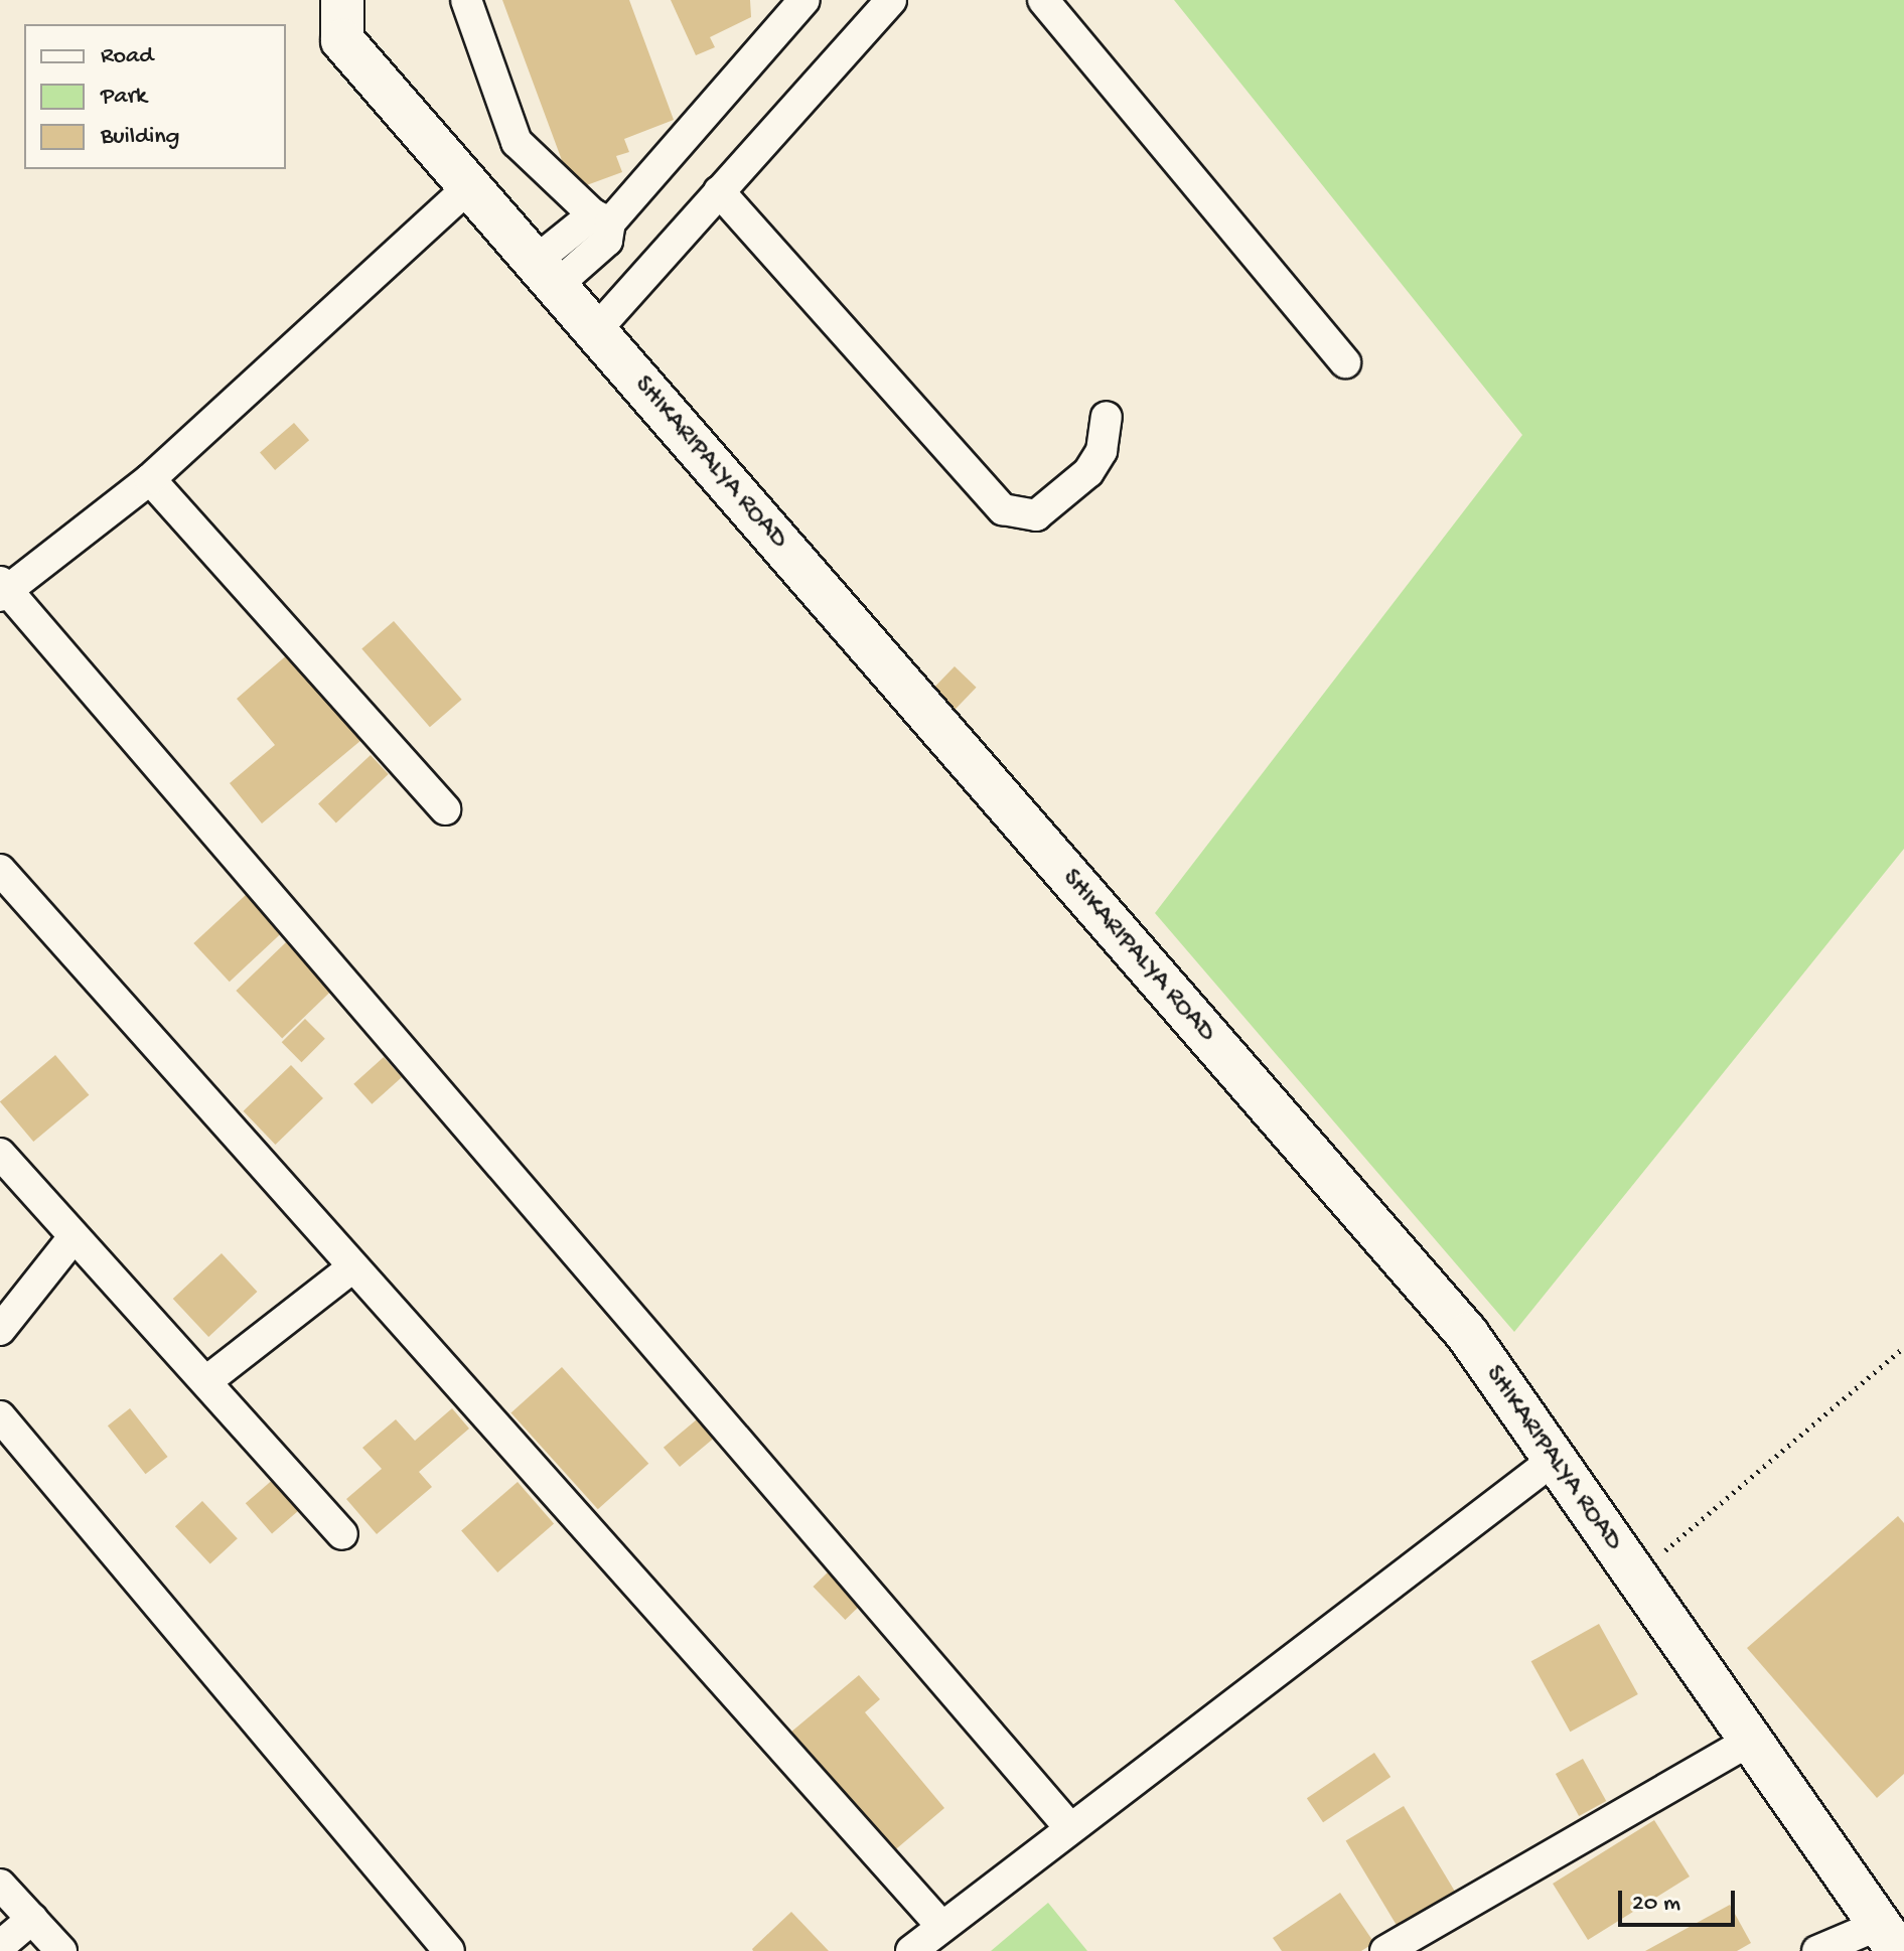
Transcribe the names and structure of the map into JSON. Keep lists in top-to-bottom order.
{
  "streets": {
    "street": ["SHIKARIPALYA ROAD"]
  },
  "legend": ["Road", "Park", "Building"],
  "scale_bar": "20 m"
}
